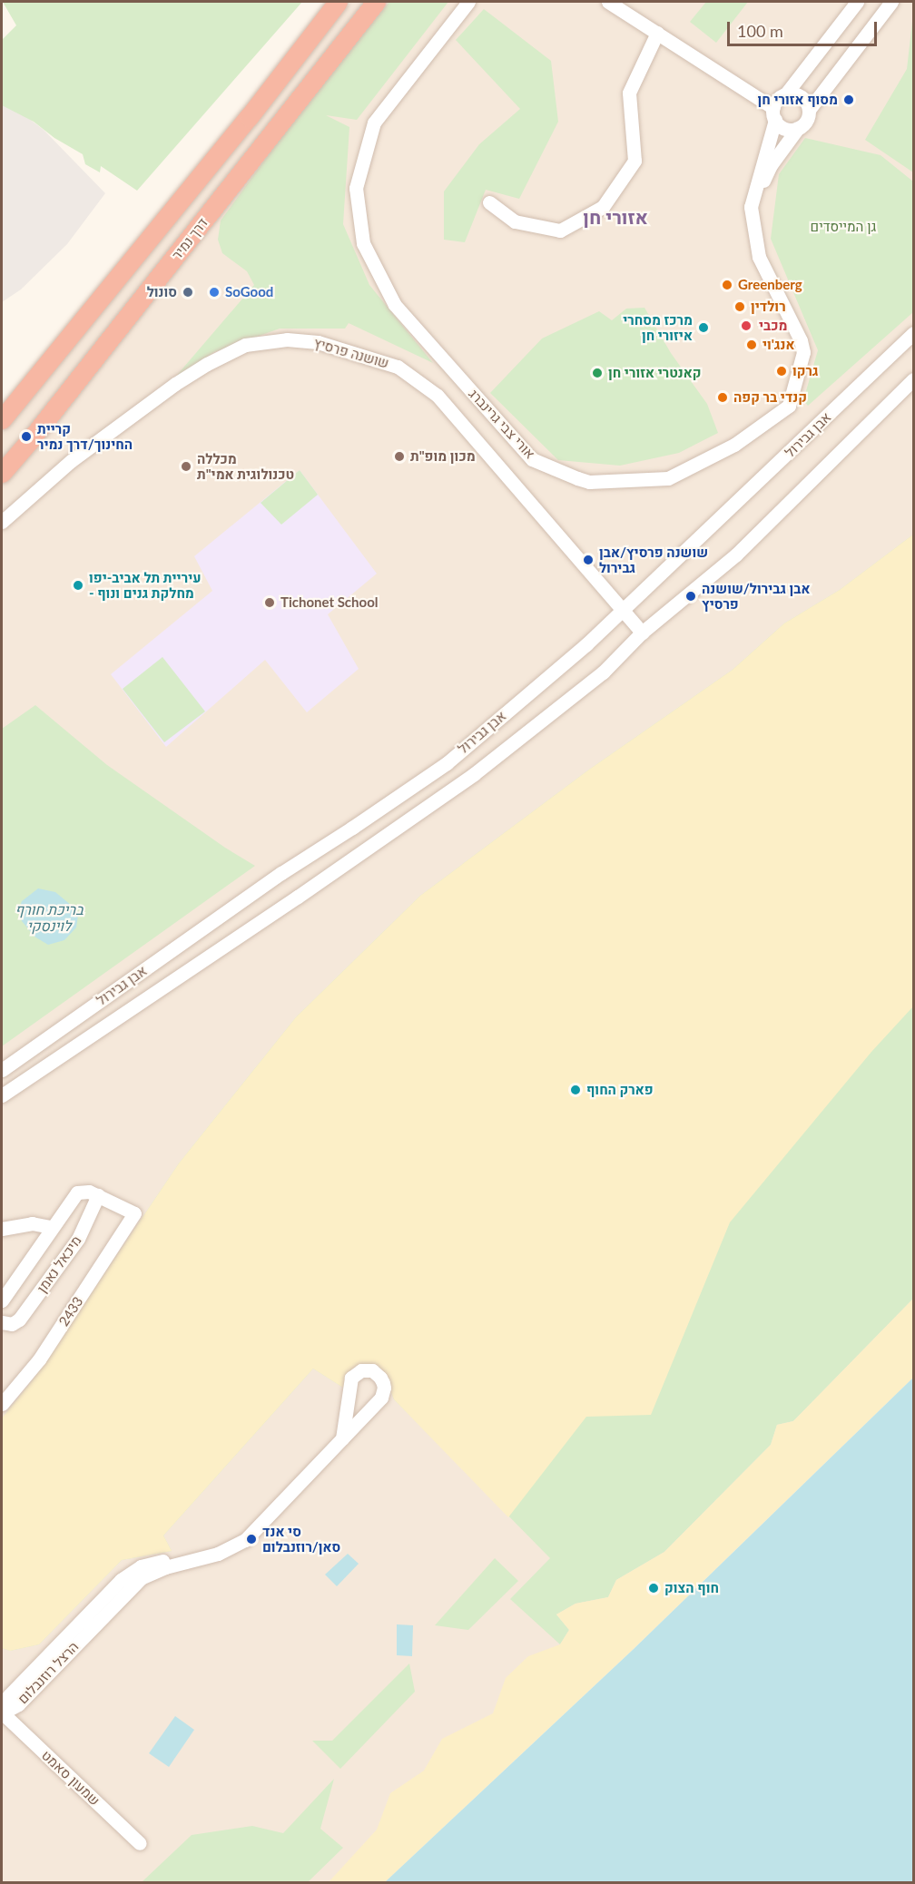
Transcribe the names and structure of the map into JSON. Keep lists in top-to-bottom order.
{
  "streets": {
    "highway": ["דרך נמיר"],
    "street": [
      "שושנה פרסיץ",
      "אורי צבי גרינברג",
      "אבן גבירול",
      "מיכאל נאמן",
      "2433",
      "הרצל רוזנבלום",
      "שמעון סאמט"
    ]
  },
  "crossings": [
    ["שושנה פרסיץ", "אבן גבירול"],
    ["מיכאל נאמן", "2433"],
    ["הרצל רוזנבלום", "שמעון סאמט"]
  ],
  "districts": ["אזורי חן"],
  "water": ["בריכת חורף לוינסקי"],
  "parks": ["גן המייסדים"],
  "places": [
    "מסוף אזורי חן",
    "Greenberg",
    "סונול",
    "SoGood",
    "רולדין",
    "מכבי",
    "מרכז מסחרי איזורי חן",
    "אנג'וי",
    "גרקו",
    "קאנטרי אזורי חן",
    "קנדי בר קפה",
    "קריית החינוך/דרך נמיר",
    "מכון מופ\"ת",
    "מכללה טכנולוגית אמי\"ת",
    "שושנה פרסיץ/אבן גבירול",
    "עיריית תל אביב-יפו - מחלקת גנים ונוף",
    "אבן גבירול/שושנה פרסיץ",
    "Tichonet School",
    "פארק החוף",
    "סי אנד סאן/רוזנבלום",
    "חוף הצוק"
  ],
  "scale_bar": "100 m"
}
